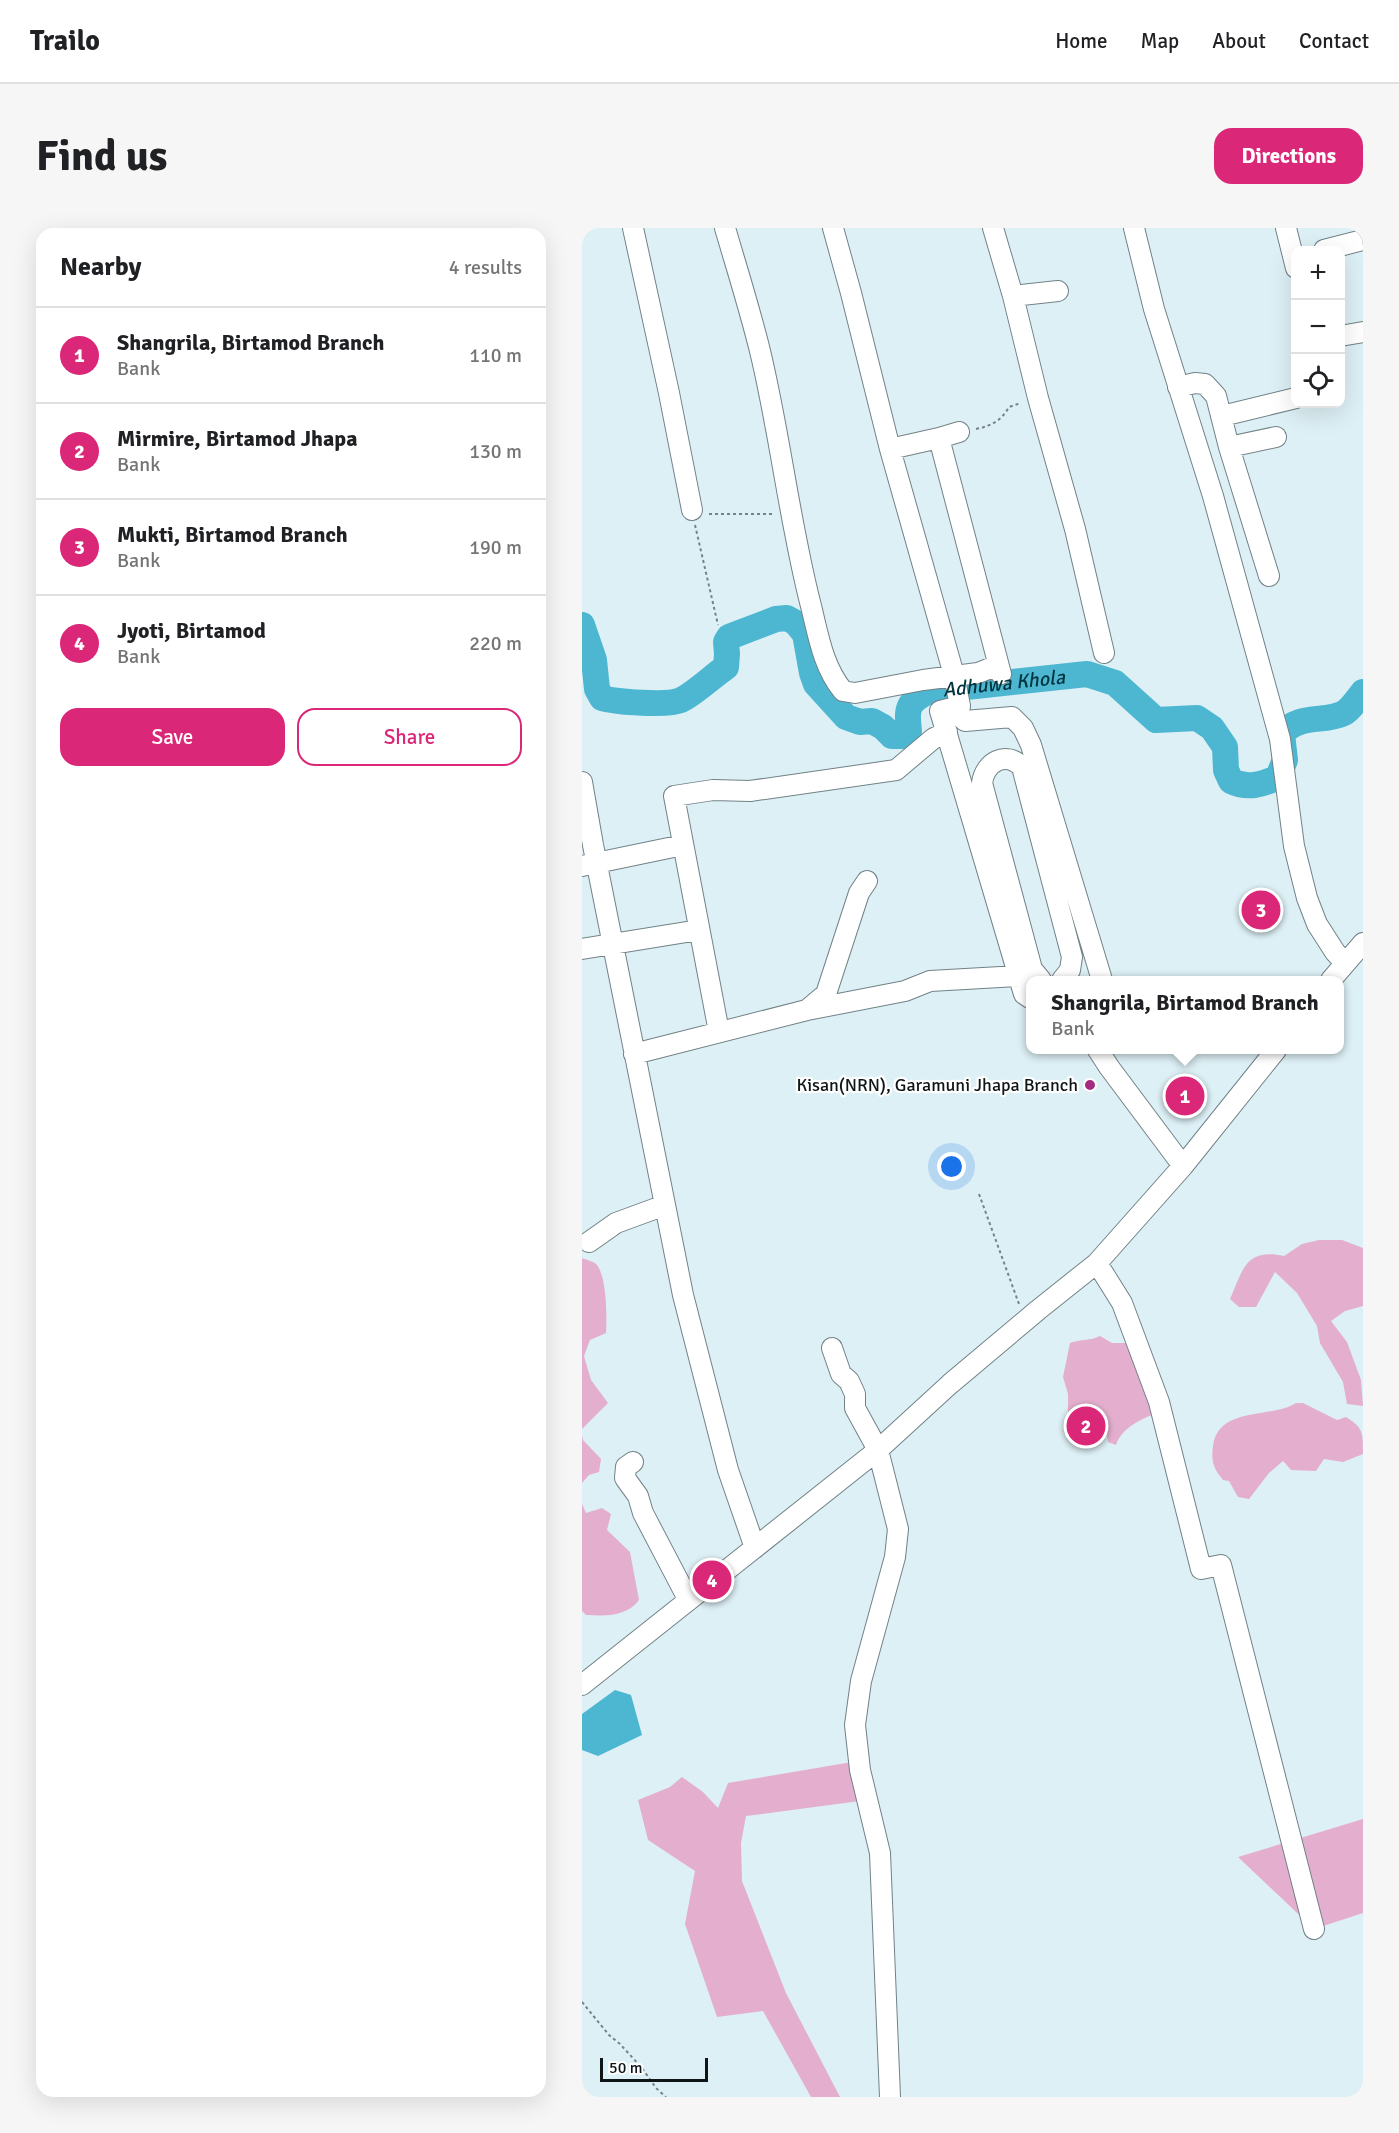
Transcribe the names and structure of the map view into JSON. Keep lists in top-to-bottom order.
{
  "water": ["Adhuwa Khola"],
  "places": ["Kisan(NRN), Garamuni Jhapa Branch"],
  "scale_bar": "50 m",
  "page": {
    "header": "Trailo",
    "nav": [
      "Home",
      "Map",
      "About",
      "Contact"
    ],
    "buttons": [
      "Directions",
      ["Save", "Share"]
    ],
    "title": "Find us",
    "heading": ["Nearby", "4 results"],
    "map_buttons": ["+", "−"],
    "list": [
      {
        "mark": "1",
        "name": "Shangrila, Birtamod Branch",
        "note": "Bank",
        "value": "110 m"
      },
      {
        "mark": "2",
        "name": "Mirmire, Birtamod Jhapa",
        "note": "Bank",
        "value": "130 m"
      },
      {
        "mark": "3",
        "name": "Mukti, Birtamod Branch",
        "note": "Bank",
        "value": "190 m"
      },
      {
        "mark": "4",
        "name": "Jyoti, Birtamod",
        "note": "Bank",
        "value": "220 m"
      }
    ],
    "pins": [
      "3",
      "1",
      "2",
      "4"
    ],
    "popup": ["Shangrila, Birtamod Branch", "Bank"],
    "scale": "50 m"
  }
}
